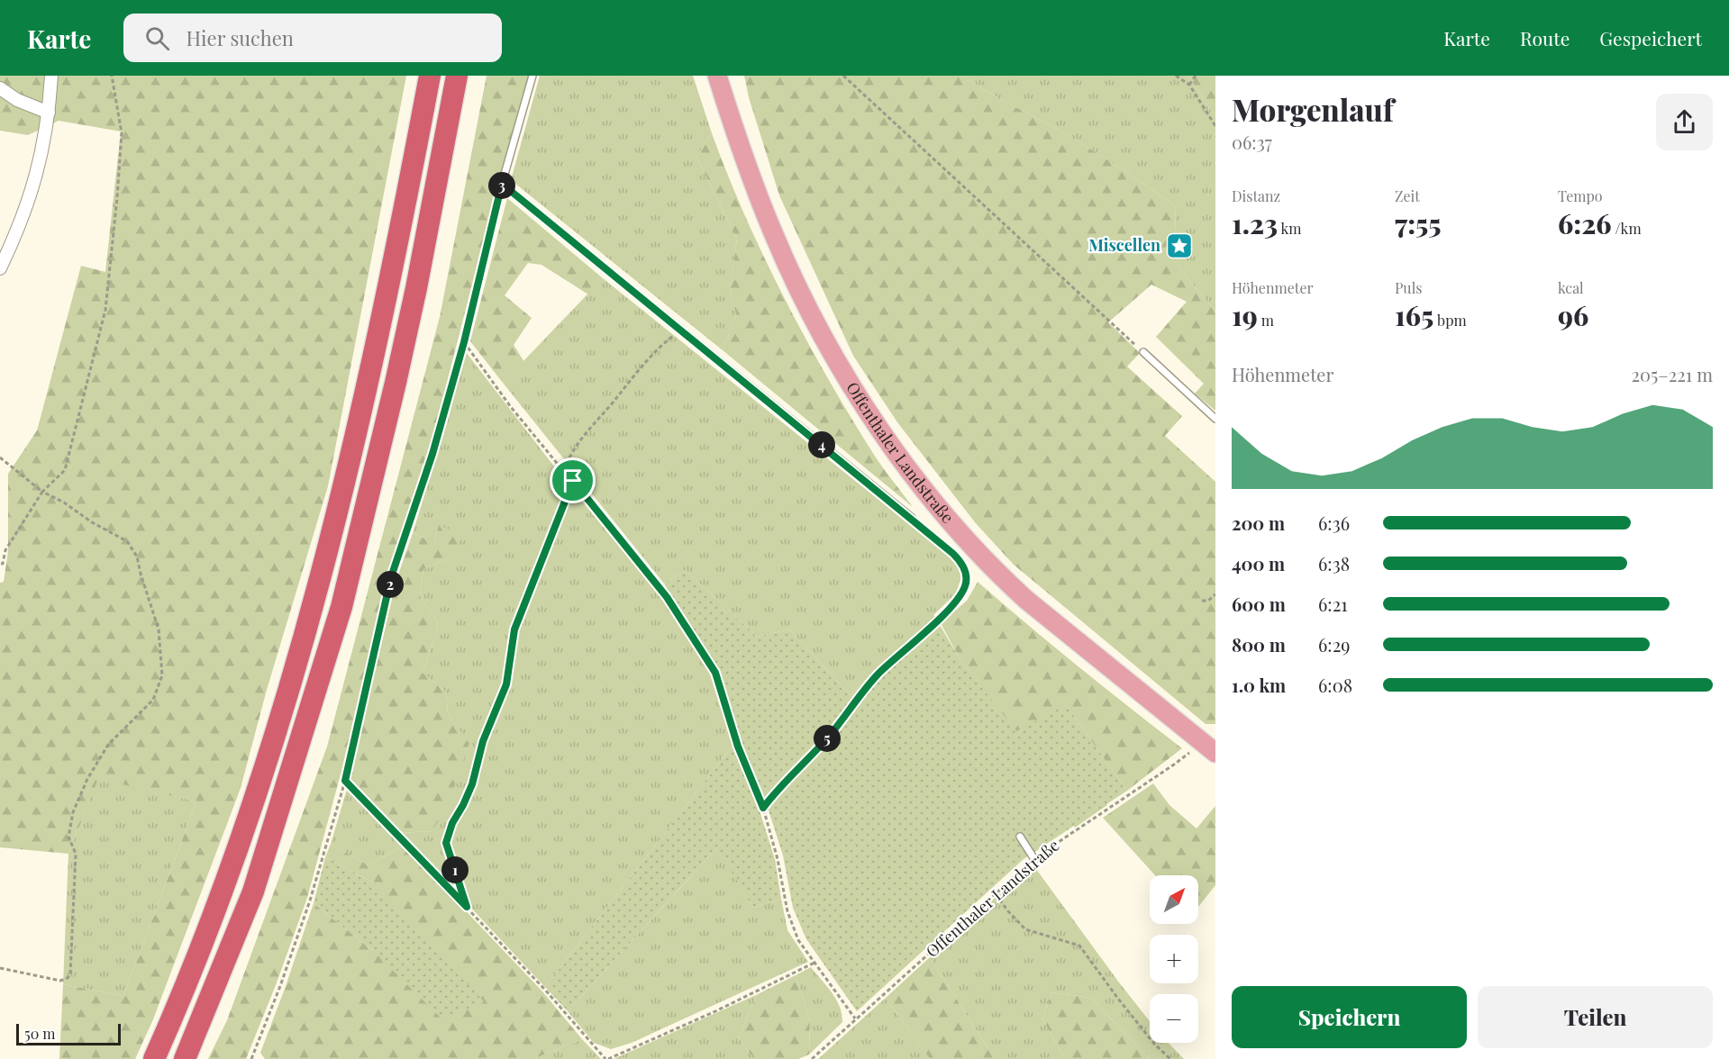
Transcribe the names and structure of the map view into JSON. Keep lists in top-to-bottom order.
{
  "streets": {
    "main road": ["Offenthaler Landstraße"]
  },
  "places": {
    "place": ["Miscellen"]
  },
  "scale_bar": "50 m",
  "north": "top right",
  "page": {
    "header": "Karte",
    "search": "Hier suchen",
    "nav": ["Karte", "Route", "Gespeichert"],
    "heading": ["Morgenlauf", "06:37"],
    "stats": [
      ["Distanz", "1.23 km"],
      ["Zeit", "7:55"],
      ["Tempo", "6:26 /km"],
      ["Höhenmeter", "19 m"],
      ["Puls", "165 bpm"],
      ["kcal", "96"]
    ],
    "pins": [
      "3",
      "4",
      "2",
      "5",
      "1"
    ],
    "chart": ["Höhenmeter", "205–221 m"],
    "list": [
      {
        "name": "200 m",
        "note": "6:36"
      },
      {
        "name": "400 m",
        "note": "6:38"
      },
      {
        "name": "600 m",
        "note": "6:21"
      },
      {
        "name": "800 m",
        "note": "6:29"
      },
      {
        "name": "1.0 km",
        "note": "6:08"
      }
    ],
    "map_buttons": ["+", "−"],
    "buttons": ["Speichern", "Teilen"],
    "scale": "50 m"
  }
}
